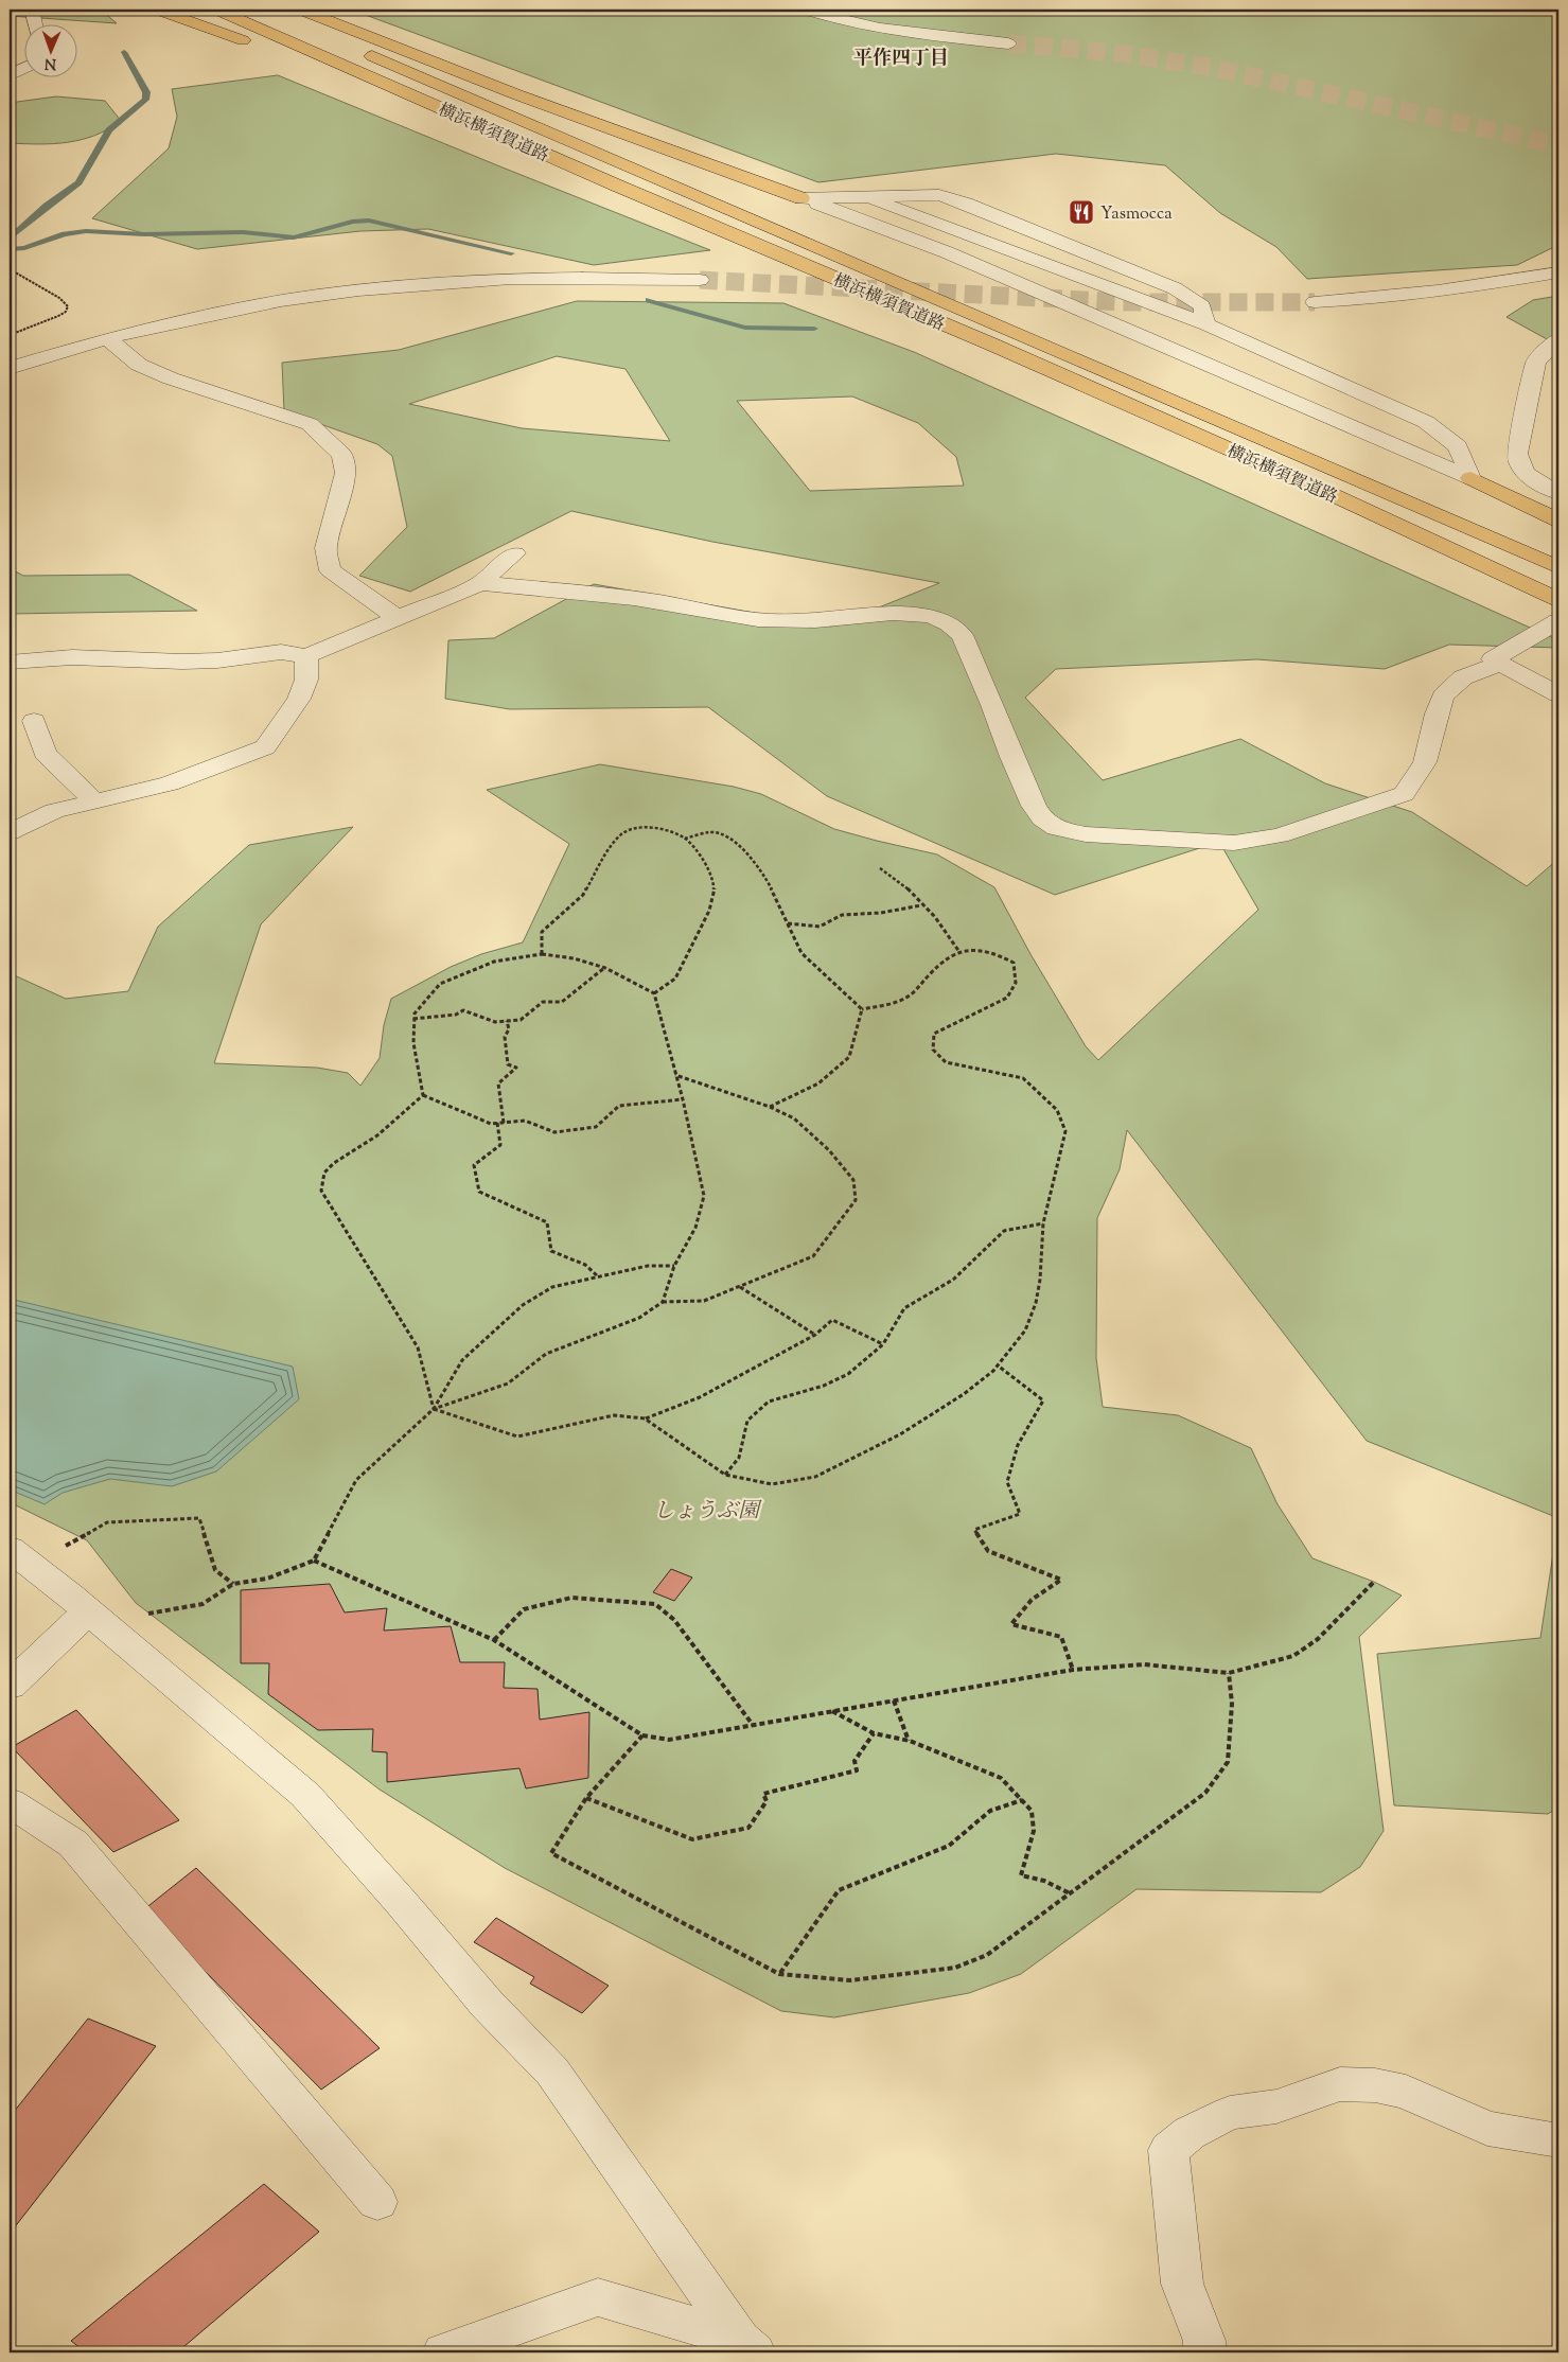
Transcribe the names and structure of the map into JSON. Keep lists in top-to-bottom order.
{
  "streets": {
    "highway": ["横浜横須賀道路"]
  },
  "districts": ["平作四丁目"],
  "parks": ["しょうぶ園"],
  "places": {
    "restaurant": ["Yasmocca"]
  },
  "north": "bottom"
}
